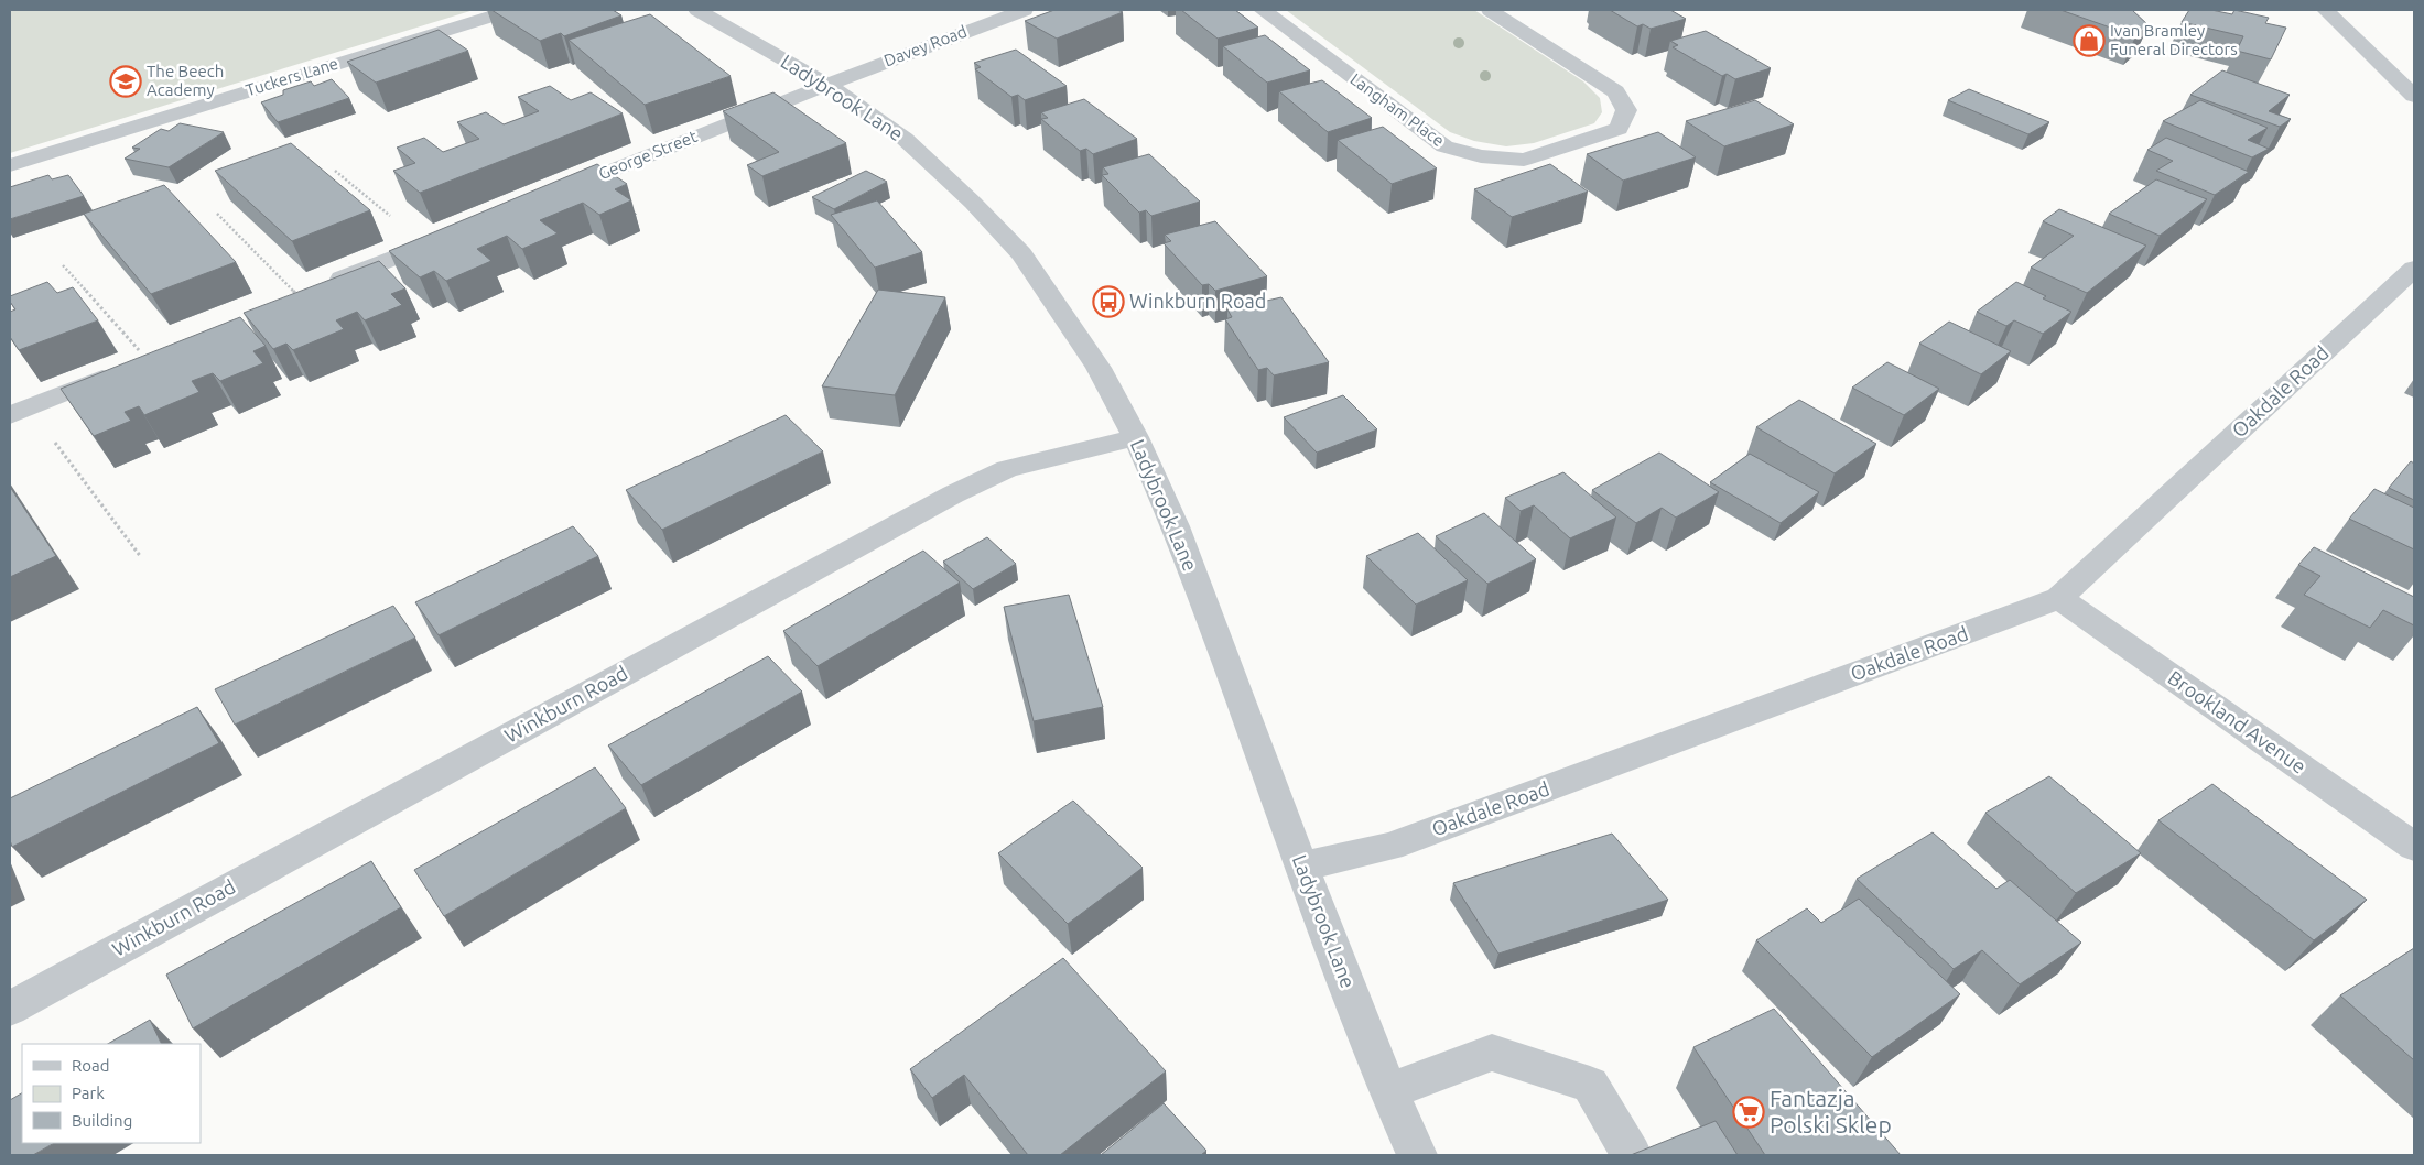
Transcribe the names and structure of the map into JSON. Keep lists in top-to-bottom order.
{
  "streets": {
    "street": [
      "Davey Road",
      "Tuckers Lane",
      "Ladybrook Lane",
      "Langham Place",
      "George Street",
      "Oakdale Road",
      "Winkburn Road",
      "Brookland Avenue"
    ]
  },
  "crossings": [
    ["Davey Road", "Ladybrook Lane"],
    ["Davey Road", "George Street"],
    ["Ladybrook Lane", "George Street"],
    ["Ladybrook Lane", "Oakdale Road"],
    ["Ladybrook Lane", "Winkburn Road"],
    ["Oakdale Road", "Brookland Avenue"]
  ],
  "places": {
    "shop": ["Ivan Bramley Funeral Directors"],
    "school or university": ["The Beech Academy"],
    "bus stop": ["Winkburn Road"],
    "supermarket": ["Fantazja Polski Sklep"]
  },
  "legend": ["Road", "Park", "Building"]
}
